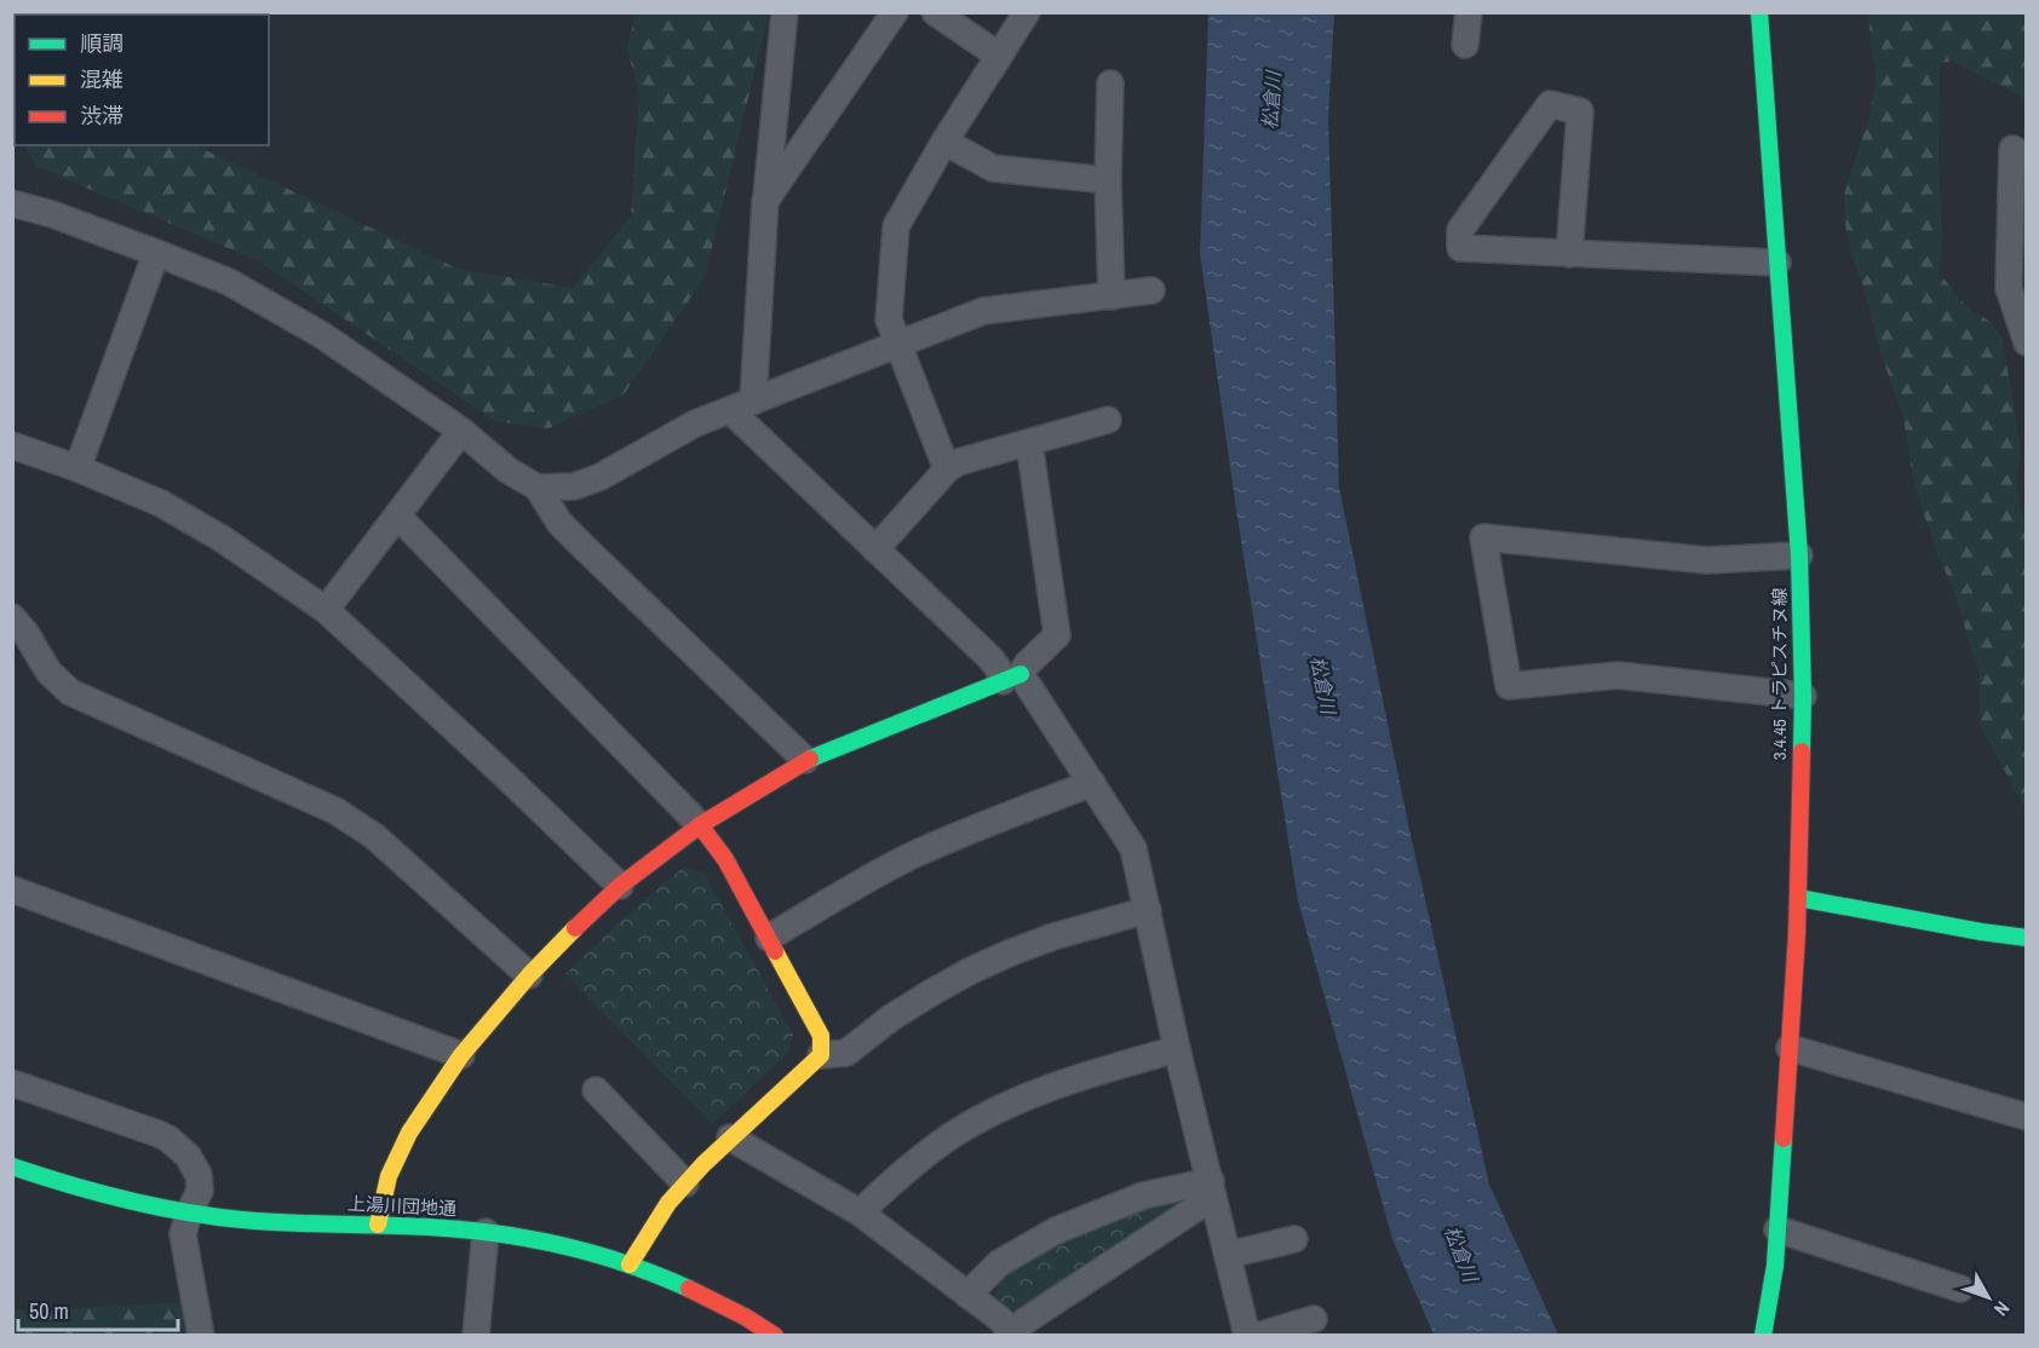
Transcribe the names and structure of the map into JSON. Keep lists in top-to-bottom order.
{
  "streets": {
    "street": ["3.4.45 トラピスチヌ線", "上湯川団地通"]
  },
  "water": ["松倉川"],
  "legend": ["順調", "混雑", "渋滞"],
  "scale_bar": "50 m",
  "north": "bottom right"
}
